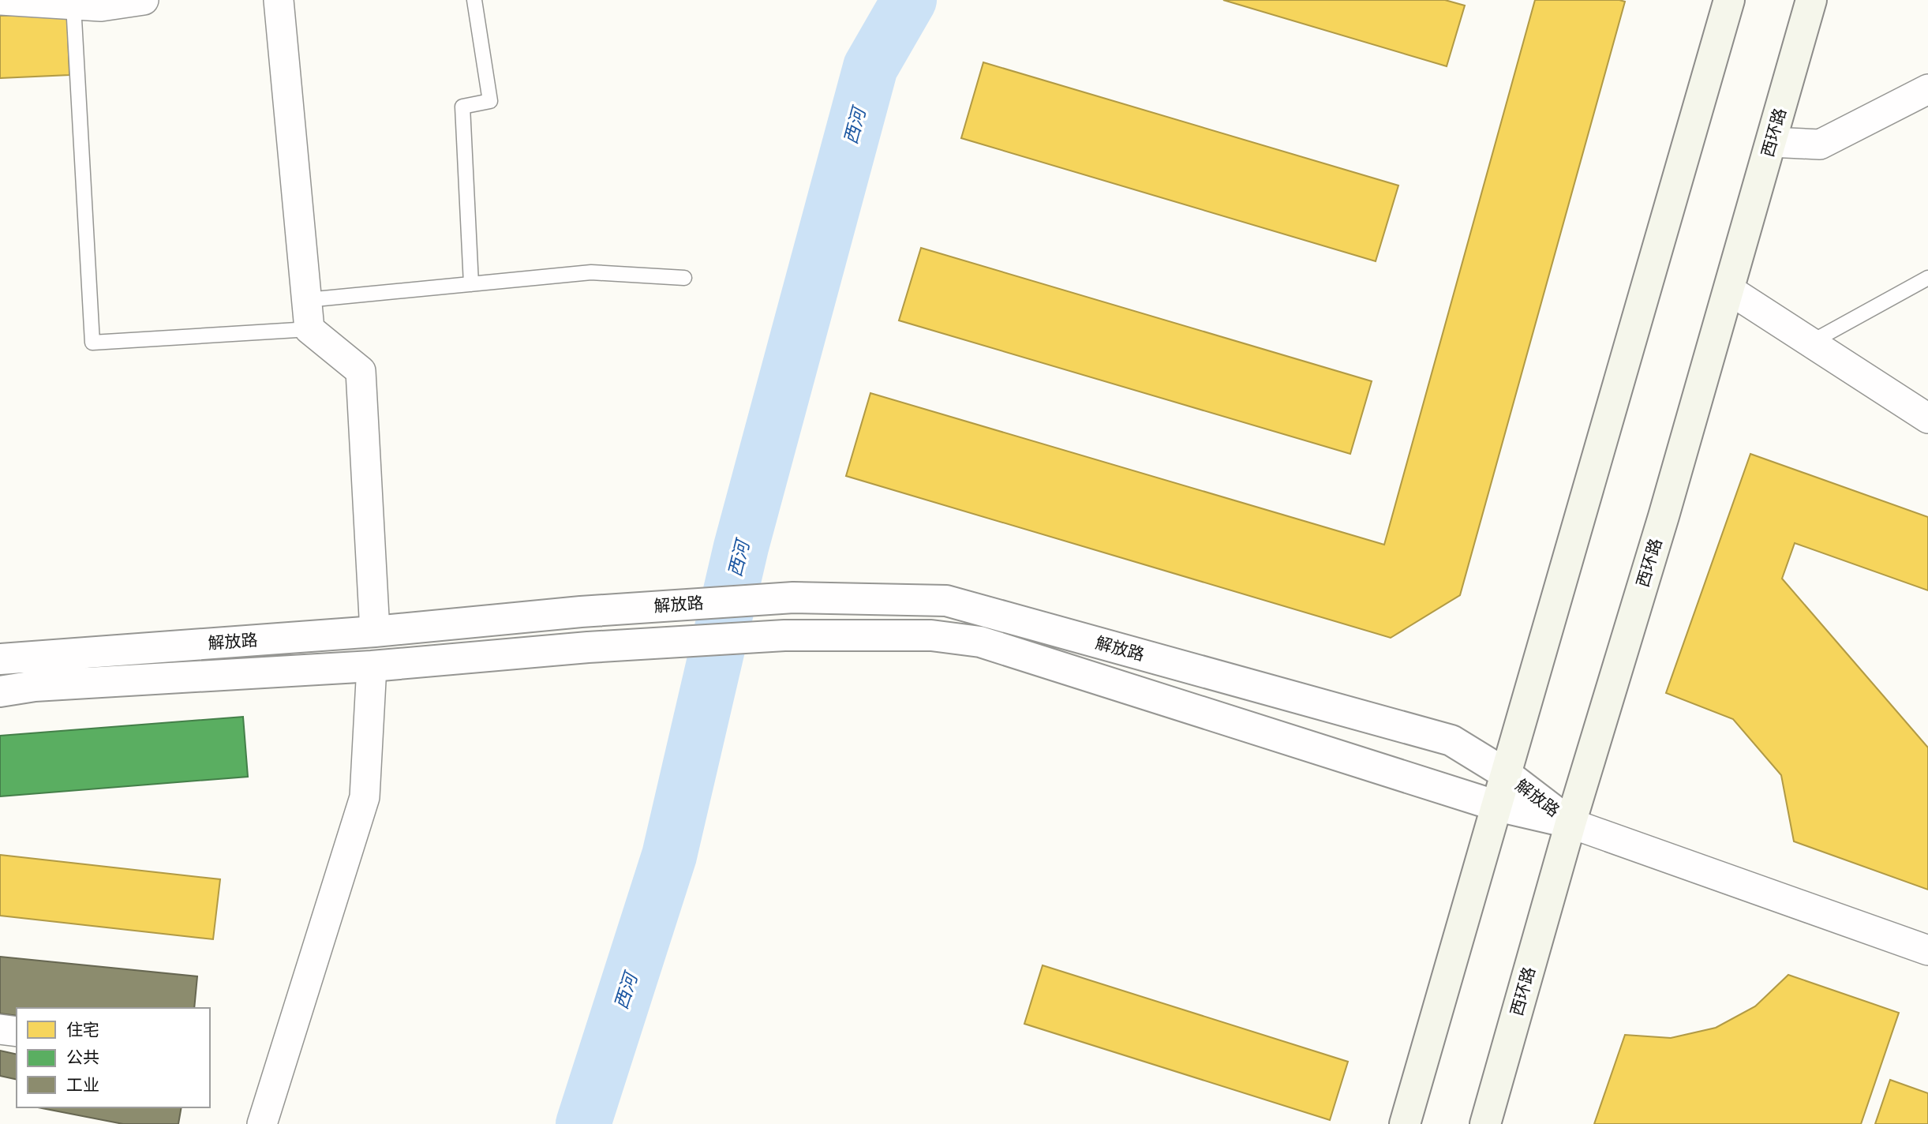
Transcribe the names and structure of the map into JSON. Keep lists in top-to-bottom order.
{
  "streets": {
    "main road": ["西环路"],
    "street": ["解放路"]
  },
  "crossings": [
    ["西环路", "解放路"]
  ],
  "water": ["西河"],
  "legend": ["住宅", "公共", "工业"]
}
